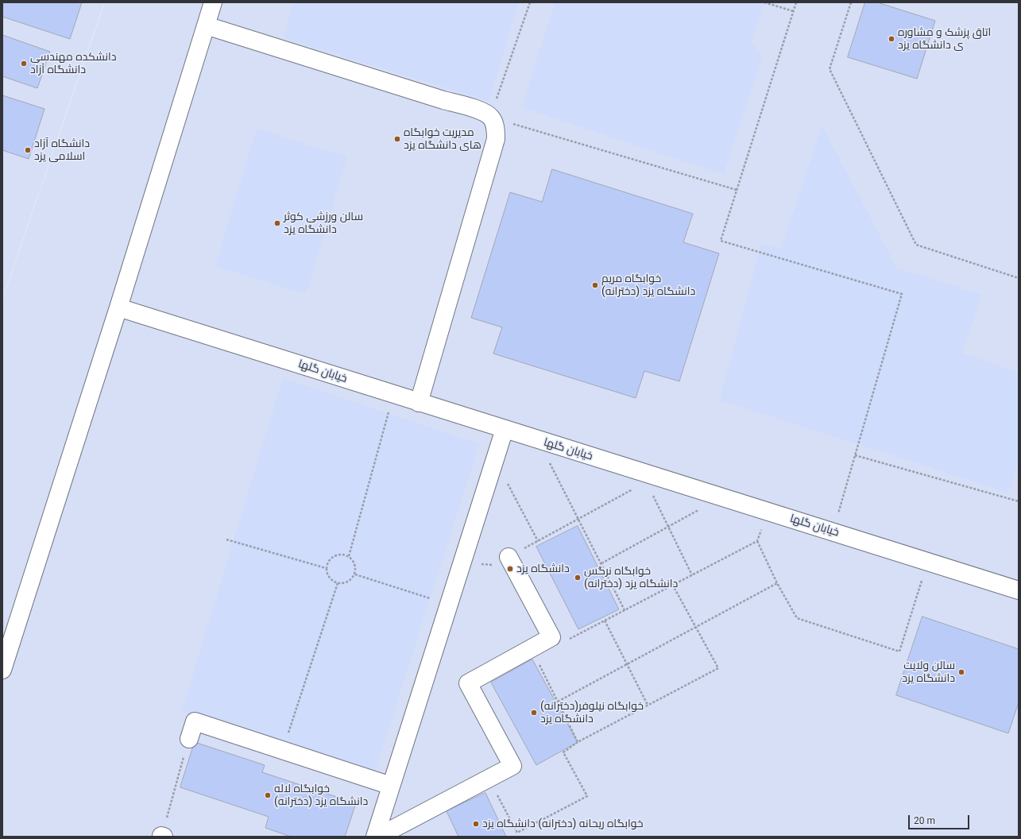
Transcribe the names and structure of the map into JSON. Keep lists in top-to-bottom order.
{
  "streets": {
    "lane": ["خیابان گلها"]
  },
  "places": [
    "اتاق پزشک و مشاوره ی دانشگاه یزد",
    "دانشکده مهندسی دانشگاه آزاد",
    "مدیریت خوابگاه های دانشگاه یزد",
    "دانشگاه آزاد اسلامی یزد",
    "سالن ورزشی کوثر دانشگاه یزد",
    "خوابگاه مریم (دخترانه) دانشگاه یزد",
    "دانشگاه یزد",
    "خوابگاه نرگس (دخترانه) دانشگاه یزد",
    "سالن ولایت دانشگاه یزد",
    "خوابگاه نیلوفر(دخترانه) دانشگاه یزد",
    "خوابگاه لاله (دخترانه) دانشگاه یزد",
    "خوابگاه ریحانه (دخترانه) دانشگاه یزد"
  ],
  "scale_bar": "20 m"
}
